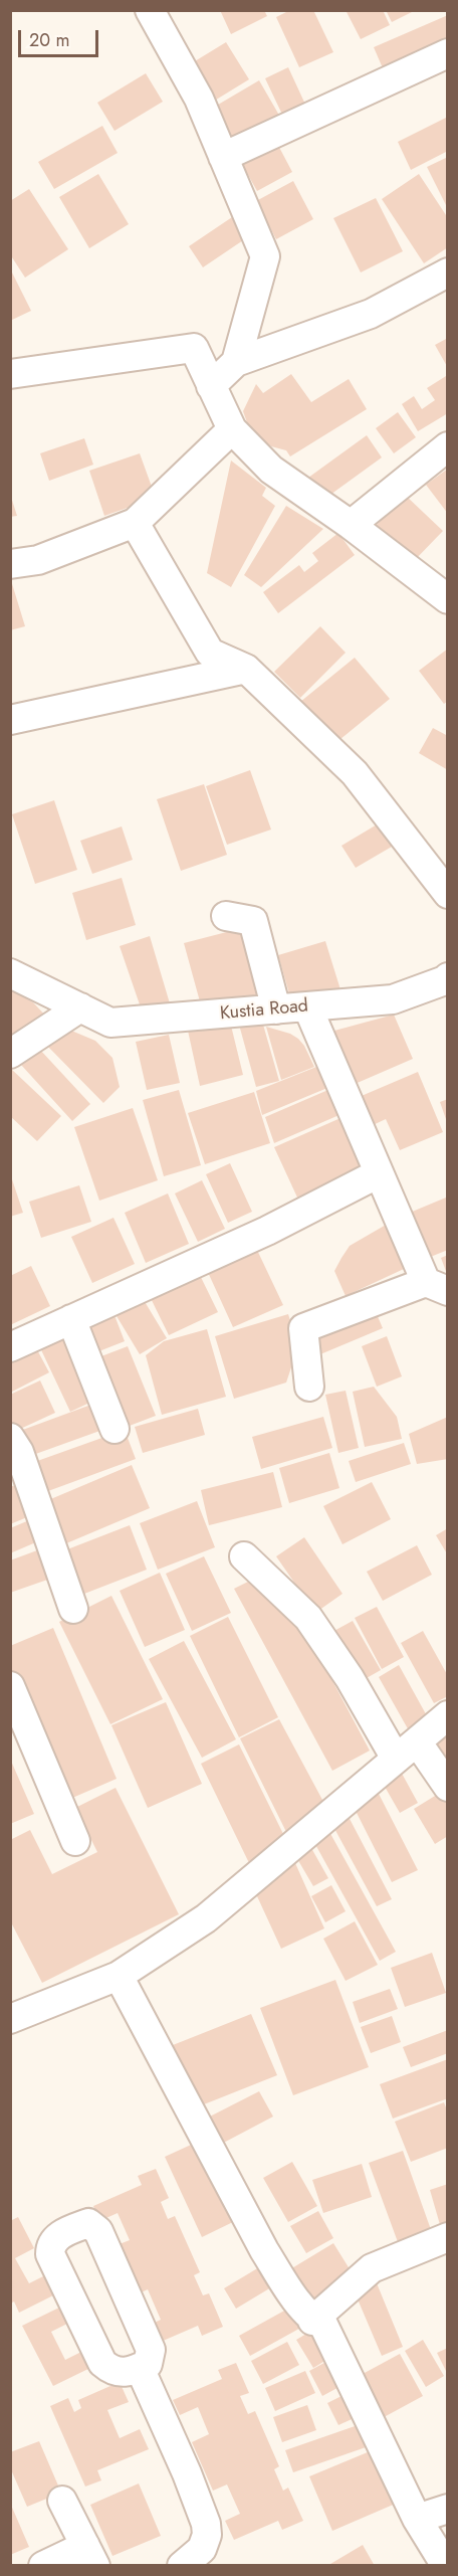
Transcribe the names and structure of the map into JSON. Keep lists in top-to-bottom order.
{
  "streets": {
    "street": ["Kustia Road"]
  },
  "scale_bar": "20 m"
}
